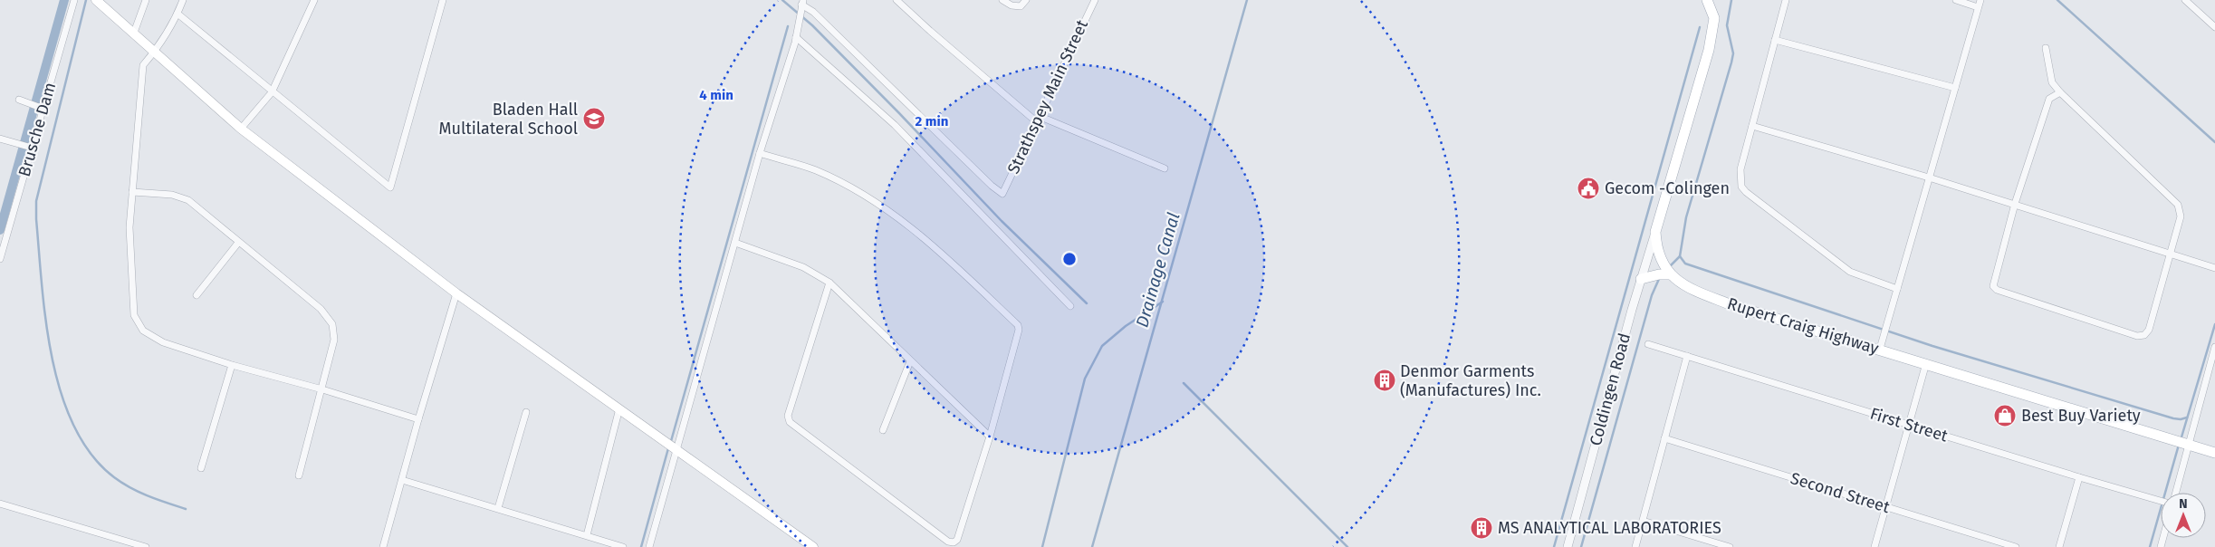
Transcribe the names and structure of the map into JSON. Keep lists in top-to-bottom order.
{
  "streets": {
    "main road": ["Rupert Craig Highway"],
    "street": [
      "Strathspey Main Street",
      "Brusche Dam",
      "Coldingen Road",
      "First Street",
      "Second Street"
    ]
  },
  "crossings": [
    ["Rupert Craig Highway", "Coldingen Road"]
  ],
  "water": ["Drainage Canal"],
  "places": {
    "school or university": ["Bladen Hall Multilateral School"],
    "public building": ["Gecom -Colingen"],
    "building": ["Denmor Garments (Manufactures) Inc.", "MS ANALYTICAL LABORATORIES"],
    "shop": ["Best Buy Variety"]
  },
  "north": "top",
  "rings": ["4 min", "2 min"]
}
